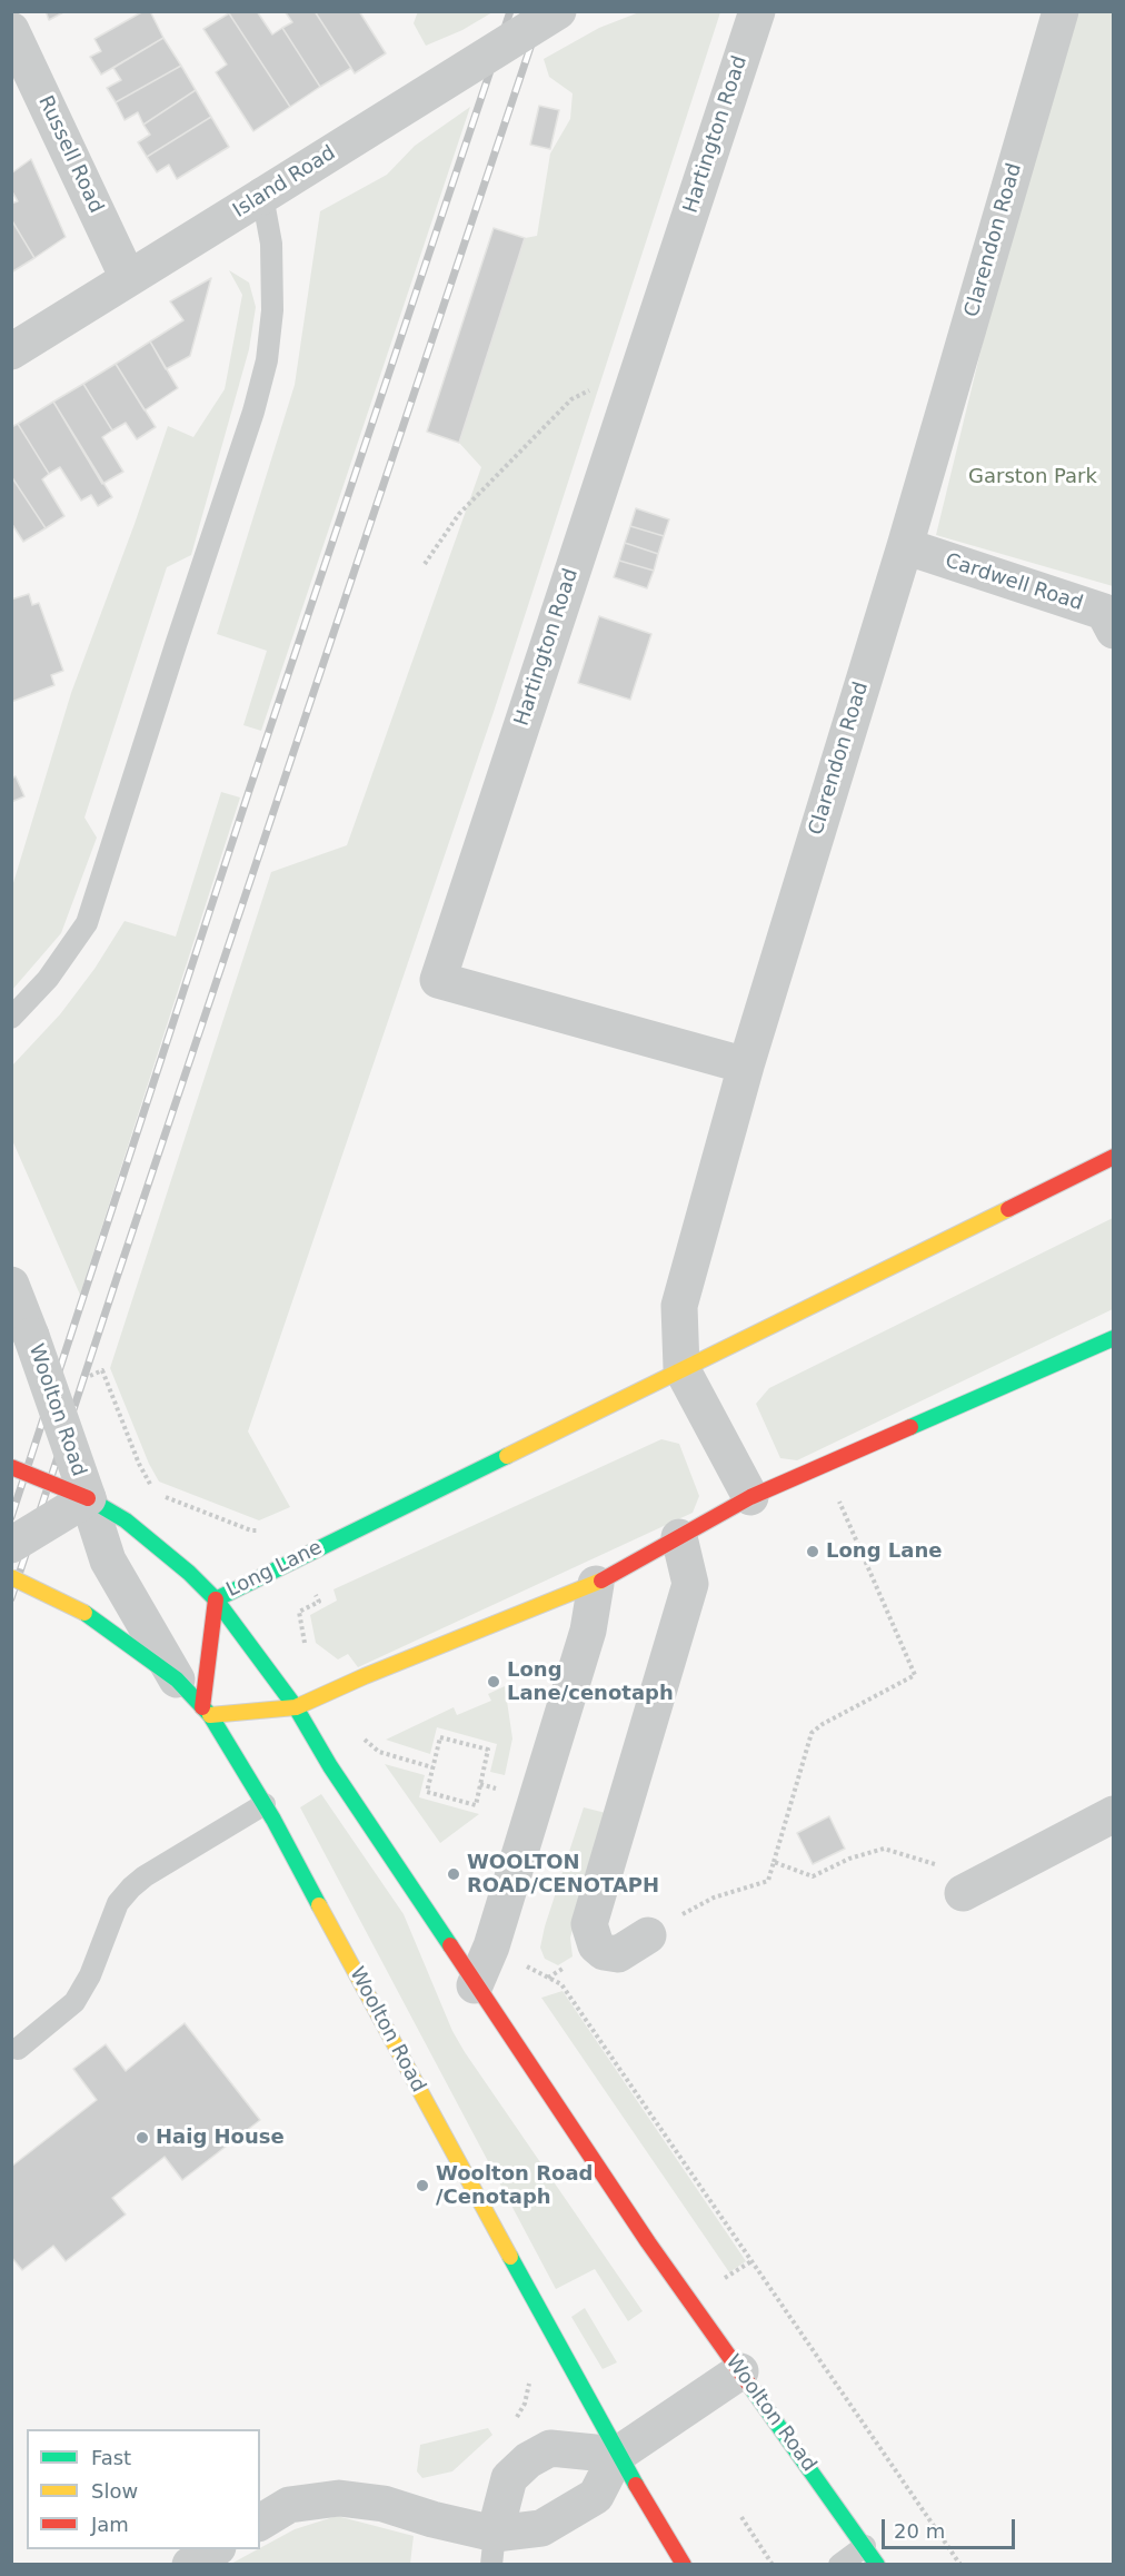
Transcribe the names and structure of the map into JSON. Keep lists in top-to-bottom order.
{
  "streets": {
    "main road": ["Woolton Road", "Long Lane"],
    "street": [
      "Hartington Road",
      "Russell Road",
      "Island Road",
      "Clarendon Road",
      "Cardwell Road"
    ]
  },
  "crossings": [
    ["Hartington Road", "Clarendon Road"],
    ["Russell Road", "Island Road"],
    ["Clarendon Road", "Cardwell Road"],
    ["Clarendon Road", "Long Lane"],
    ["Woolton Road", "Long Lane"]
  ],
  "parks": ["Garston Park"],
  "places": [
    "Long Lane",
    "Long Lane/cenotaph",
    "WOOLTON ROAD/CENOTAPH",
    "Haig House",
    "Woolton Road /Cenotaph"
  ],
  "legend": ["Fast", "Slow", "Jam"],
  "scale_bar": "20 m"
}
